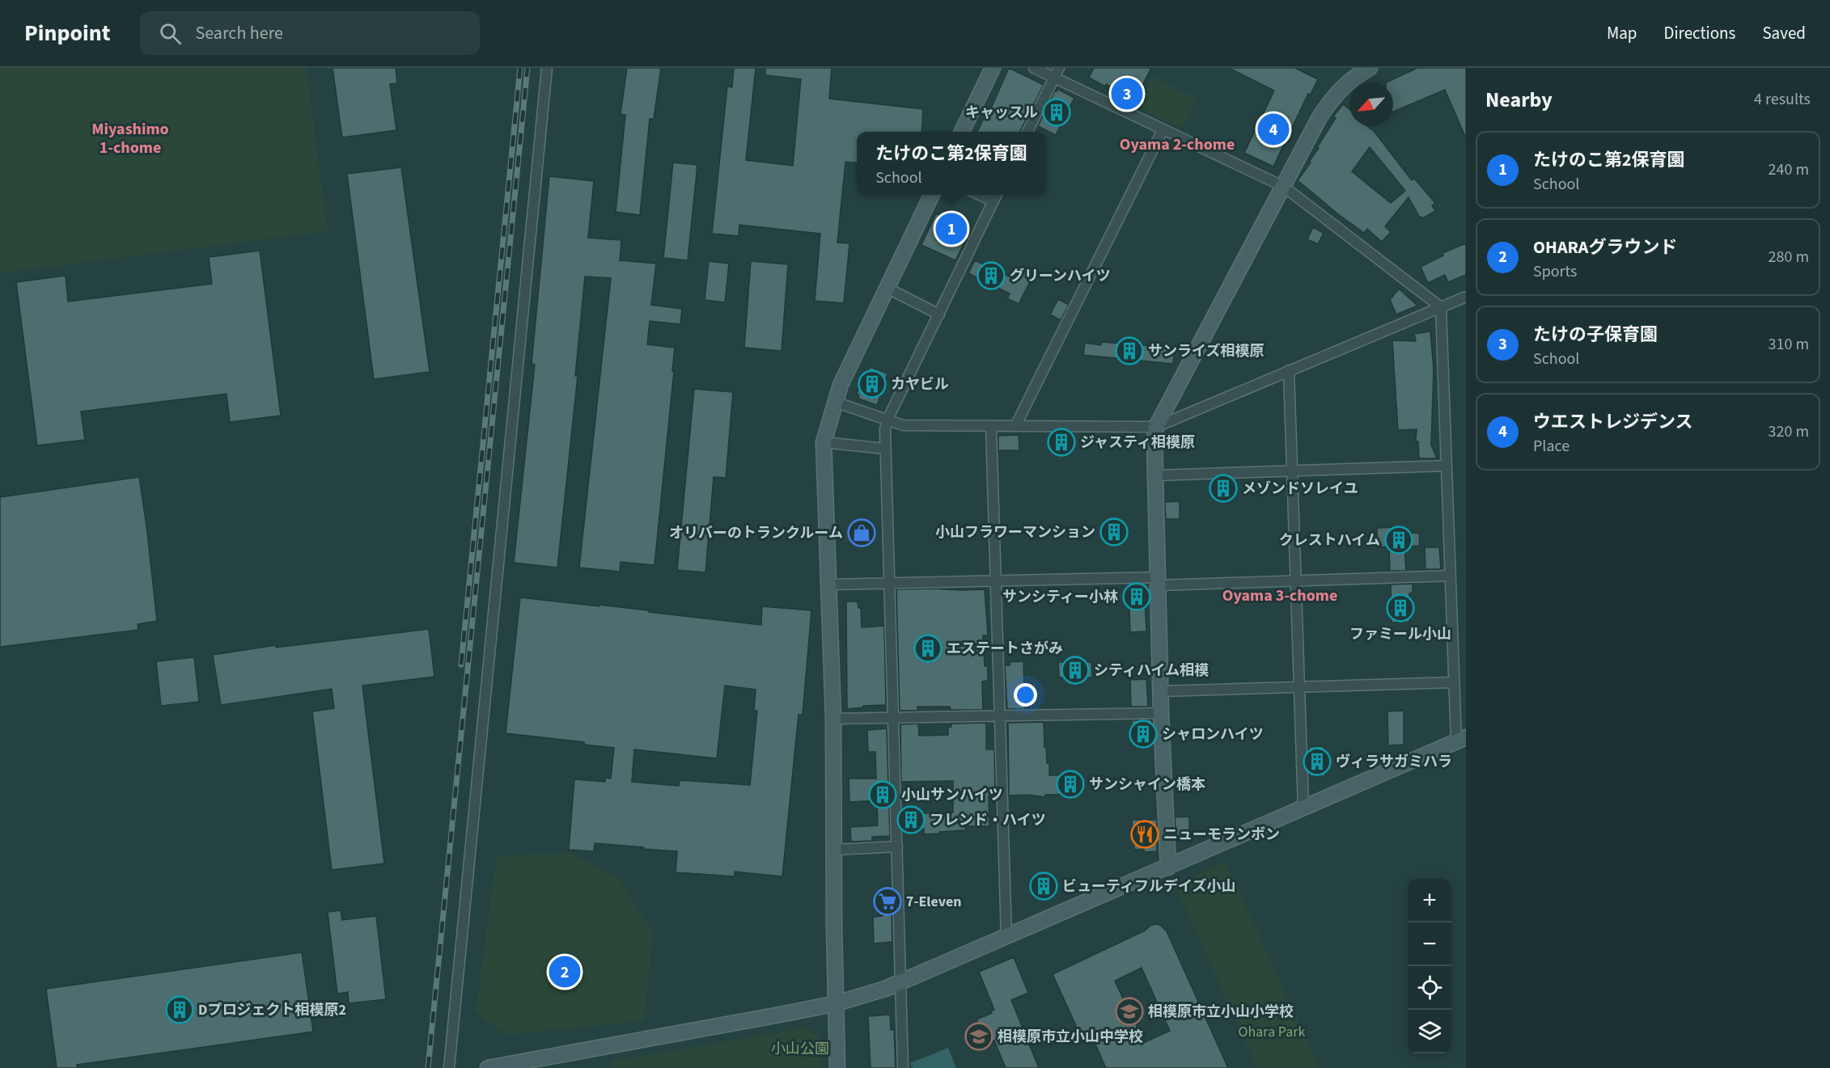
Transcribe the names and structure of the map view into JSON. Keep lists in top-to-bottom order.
{
  "districts": ["Miyashimo 1-chome", "Oyama 2-chome", "Oyama 3-chome"],
  "parks": ["Ohara Park", "小山公園"],
  "places": {
    "building": [
      "キャッスル",
      "グリーンハイツ",
      "サンライズ相模原",
      "カヤビル",
      "ジャスティ相模原",
      "メゾンドソレイユ",
      "小山フラワーマンション",
      "クレストハイム",
      "サンシティー小林",
      "ファミール小山",
      "エステートさがみ",
      "シティハイム相模",
      "シャロンハイツ",
      "ヴィラサガミハラ",
      "サンシャイン橋本",
      "小山サンハイツ",
      "フレンド・ハイツ",
      "ビューティフルデイズ小山",
      "Dプロジェクト相模原2"
    ],
    "shop": ["オリバーのトランクルーム"],
    "restaurant": ["ニューモランボン"],
    "supermarket": ["7-Eleven"],
    "school or university": ["相模原市立小山小学校", "相模原市立小山中学校"]
  },
  "north": "bottom left",
  "page": {
    "header": "Pinpoint",
    "search": "Search here",
    "nav": ["Map", "Directions", "Saved"],
    "heading": ["Nearby", "4 results"],
    "pins": [
      "3",
      "4",
      "1",
      "2"
    ],
    "list": [
      {
        "mark": "1",
        "name": "たけのこ第2保育園",
        "note": "School",
        "value": "240 m"
      },
      {
        "mark": "2",
        "name": "OHARAグラウンド",
        "note": "Sports",
        "value": "280 m"
      },
      {
        "mark": "3",
        "name": "たけの子保育園",
        "note": "School",
        "value": "310 m"
      },
      {
        "mark": "4",
        "name": "ウエストレジデンス",
        "note": "Place",
        "value": "320 m"
      }
    ],
    "popup": ["たけのこ第2保育園", "School"],
    "map_buttons": ["+", "−"]
  }
}
